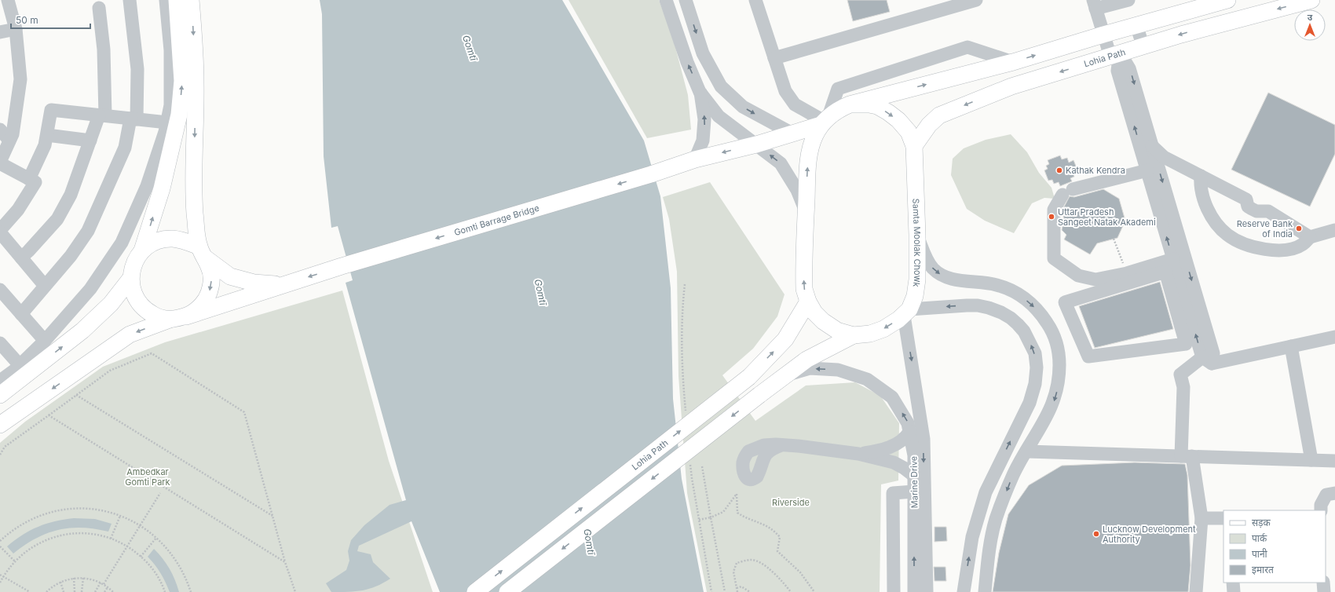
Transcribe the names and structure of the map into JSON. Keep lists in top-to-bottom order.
{
  "streets": {
    "main road": ["Lohia Path", "Gomti Barrage Bridge", "Samta Moolak Chowk"],
    "street": ["Marine Drive"]
  },
  "crossings": [
    ["Lohia Path", "Samta Moolak Chowk"],
    ["Gomti Barrage Bridge", "Samta Moolak Chowk"],
    ["Samta Moolak Chowk", "Marine Drive"]
  ],
  "one_way": ["Gomti Barrage Bridge"],
  "water": ["Gomtī"],
  "parks": ["Ambedkar Gomti Park", "Riverside"],
  "places": [
    "Kathak Kendra",
    "Uttar Pradesh Sangeet Natak Akademi",
    "Reserve Bank of India",
    "Lucknow Development Authority"
  ],
  "legend": [
    "सड़क",
    "पार्क",
    "पानी",
    "इमारत"
  ],
  "scale_bar": "50 m",
  "north": "top"
}
